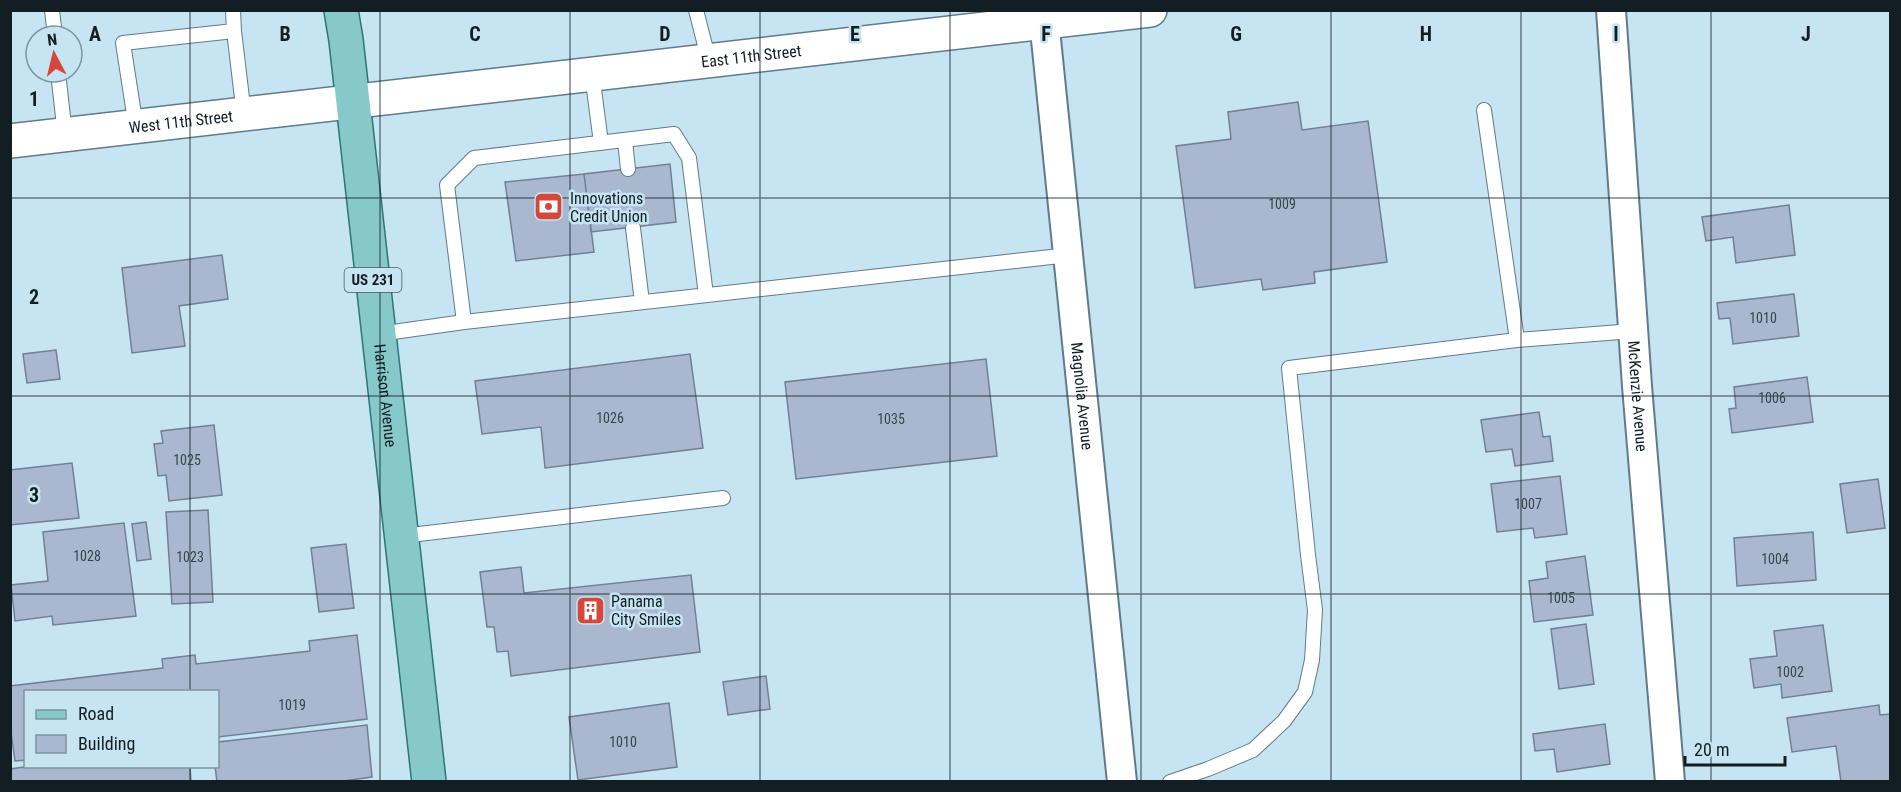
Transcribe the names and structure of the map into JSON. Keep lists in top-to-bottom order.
{
  "streets": {
    "main road": [
      "East 11th Street",
      "West 11th Street",
      "US 231",
      "Harrison Avenue"
    ],
    "street": ["Magnolia Avenue", "McKenzie Avenue"]
  },
  "crossings": [
    ["East 11th Street", "West 11th Street"],
    ["East 11th Street", "Harrison Avenue"],
    ["East 11th Street", "Magnolia Avenue"],
    ["West 11th Street", "Harrison Avenue"]
  ],
  "places": {
    "bank": ["Innovations Credit Union"],
    "building": ["Panama City Smiles"]
  },
  "house_numbers": [
    "1009",
    "1010",
    "1006",
    "1026",
    "1035",
    "1025",
    "1007",
    "1028",
    "1023",
    "1004",
    "1005",
    "1002",
    "1019",
    "1010"
  ],
  "legend": ["Road", "Building"],
  "scale_bar": "20 m",
  "north": "top",
  "grid": {
    "columns": [
      "A",
      "B",
      "C",
      "D",
      "E",
      "F",
      "G",
      "H",
      "I",
      "J"
    ],
    "rows": ["1", "2", "3"]
  }
}
